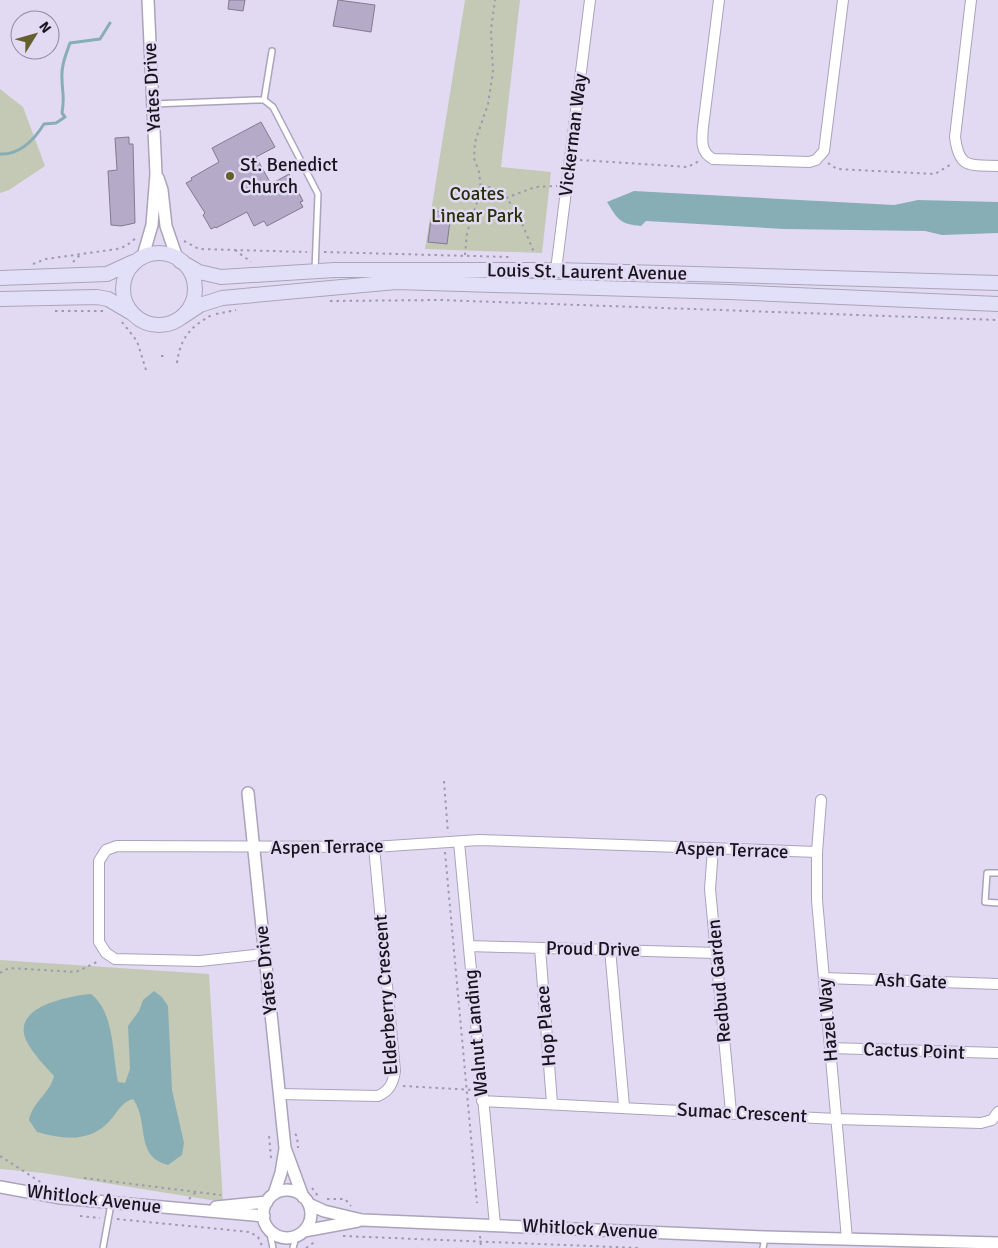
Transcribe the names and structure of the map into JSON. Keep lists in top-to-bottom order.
{
  "streets": {
    "main road": ["Louis St. Laurent Avenue"],
    "street": [
      "Yates Drive",
      "Vickerman Way",
      "Aspen Terrace",
      "Proud Drive",
      "Redbud Garden",
      "Ash Gate",
      "Elderberry Crescent",
      "Hazel Way",
      "Hop Place",
      "Walnut Landing",
      "Cactus Point",
      "Sumac Crescent",
      "Whitlock Avenue"
    ]
  },
  "crossings": [
    ["Yates Drive", "Louis St. Laurent Avenue"],
    ["Yates Drive", "Aspen Terrace"],
    ["Yates Drive", "Elderberry Crescent"],
    ["Yates Drive", "Whitlock Avenue"],
    ["Vickerman Way", "Louis St. Laurent Avenue"],
    ["Aspen Terrace", "Redbud Garden"],
    ["Aspen Terrace", "Elderberry Crescent"],
    ["Aspen Terrace", "Hazel Way"],
    ["Aspen Terrace", "Walnut Landing"],
    ["Proud Drive", "Redbud Garden"],
    ["Proud Drive", "Hop Place"],
    ["Proud Drive", "Walnut Landing"],
    ["Redbud Garden", "Sumac Crescent"],
    ["Ash Gate", "Hazel Way"],
    ["Hazel Way", "Cactus Point"],
    ["Hazel Way", "Sumac Crescent"],
    ["Hazel Way", "Whitlock Avenue"],
    ["Hop Place", "Sumac Crescent"],
    ["Walnut Landing", "Sumac Crescent"],
    ["Walnut Landing", "Whitlock Avenue"]
  ],
  "parks": ["Coates Linear Park"],
  "places": ["St. Benedict Church"],
  "north": "top right"
}
